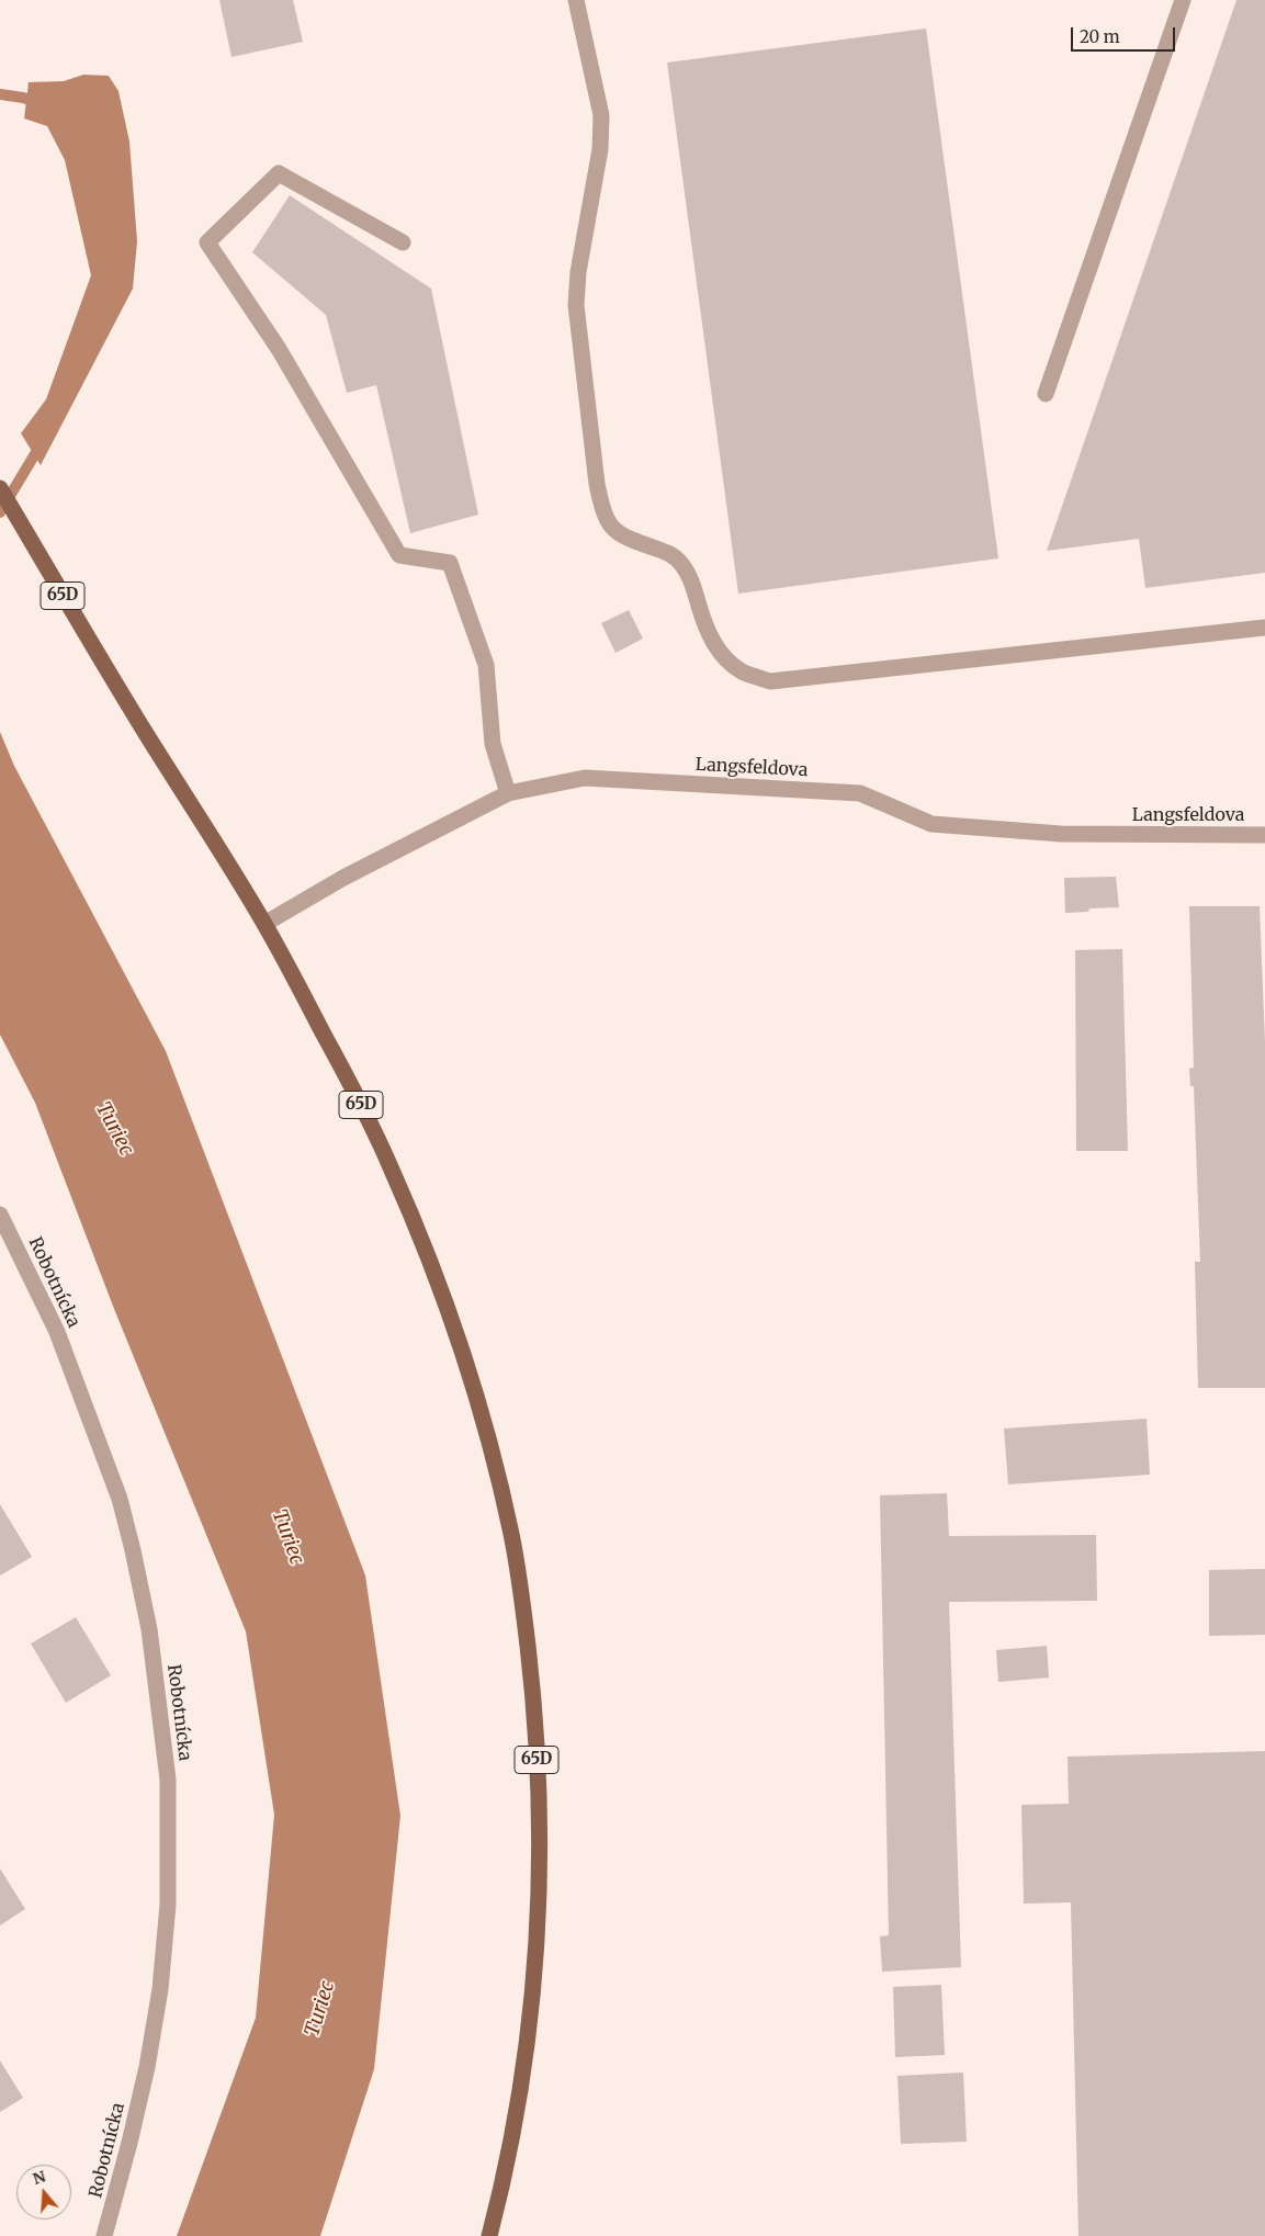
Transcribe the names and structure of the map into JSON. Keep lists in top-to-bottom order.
{
  "streets": {
    "main road": ["65D"],
    "street": ["Langsfeldova", "Robotnícka"]
  },
  "crossings": [
    ["65D", "Langsfeldova"]
  ],
  "water": ["Turiec"],
  "scale_bar": "20 m",
  "north": "top"
}
